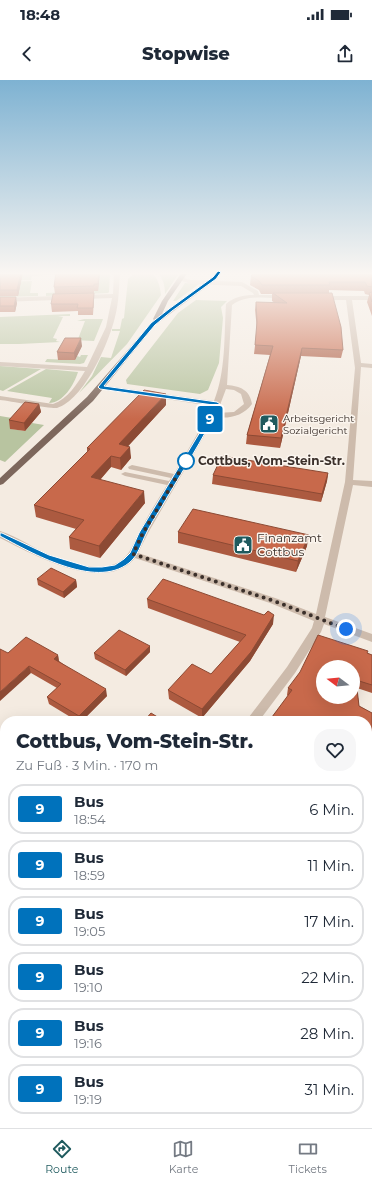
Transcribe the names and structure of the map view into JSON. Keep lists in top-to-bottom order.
{
  "places": {
    "public building": ["Arbeitsgericht Sozialgericht", "Finanzamt Cottbus"],
    "other": ["Cottbus, Vom-Stein-Str."]
  },
  "lines": ["bus line 9"],
  "north": "left",
  "page": {
    "status": "18:48",
    "header": "Stopwise",
    "on_map": "9",
    "heading": ["Cottbus, Vom-Stein-Str.", "Zu Fuß · 3 Min. · 170 m"],
    "list": [
      {
        "mark": "9",
        "name": "Bus",
        "note": "18:54",
        "value": "6 Min."
      },
      {
        "mark": "9",
        "name": "Bus",
        "note": "18:59",
        "value": "11 Min."
      },
      {
        "mark": "9",
        "name": "Bus",
        "note": "19:05",
        "value": "17 Min."
      },
      {
        "mark": "9",
        "name": "Bus",
        "note": "19:10",
        "value": "22 Min."
      },
      {
        "mark": "9",
        "name": "Bus",
        "note": "19:16",
        "value": "28 Min."
      },
      {
        "mark": "9",
        "name": "Bus",
        "note": "19:19",
        "value": "31 Min."
      }
    ],
    "tabs": ["Route", "Karte", "Tickets"]
  }
}
